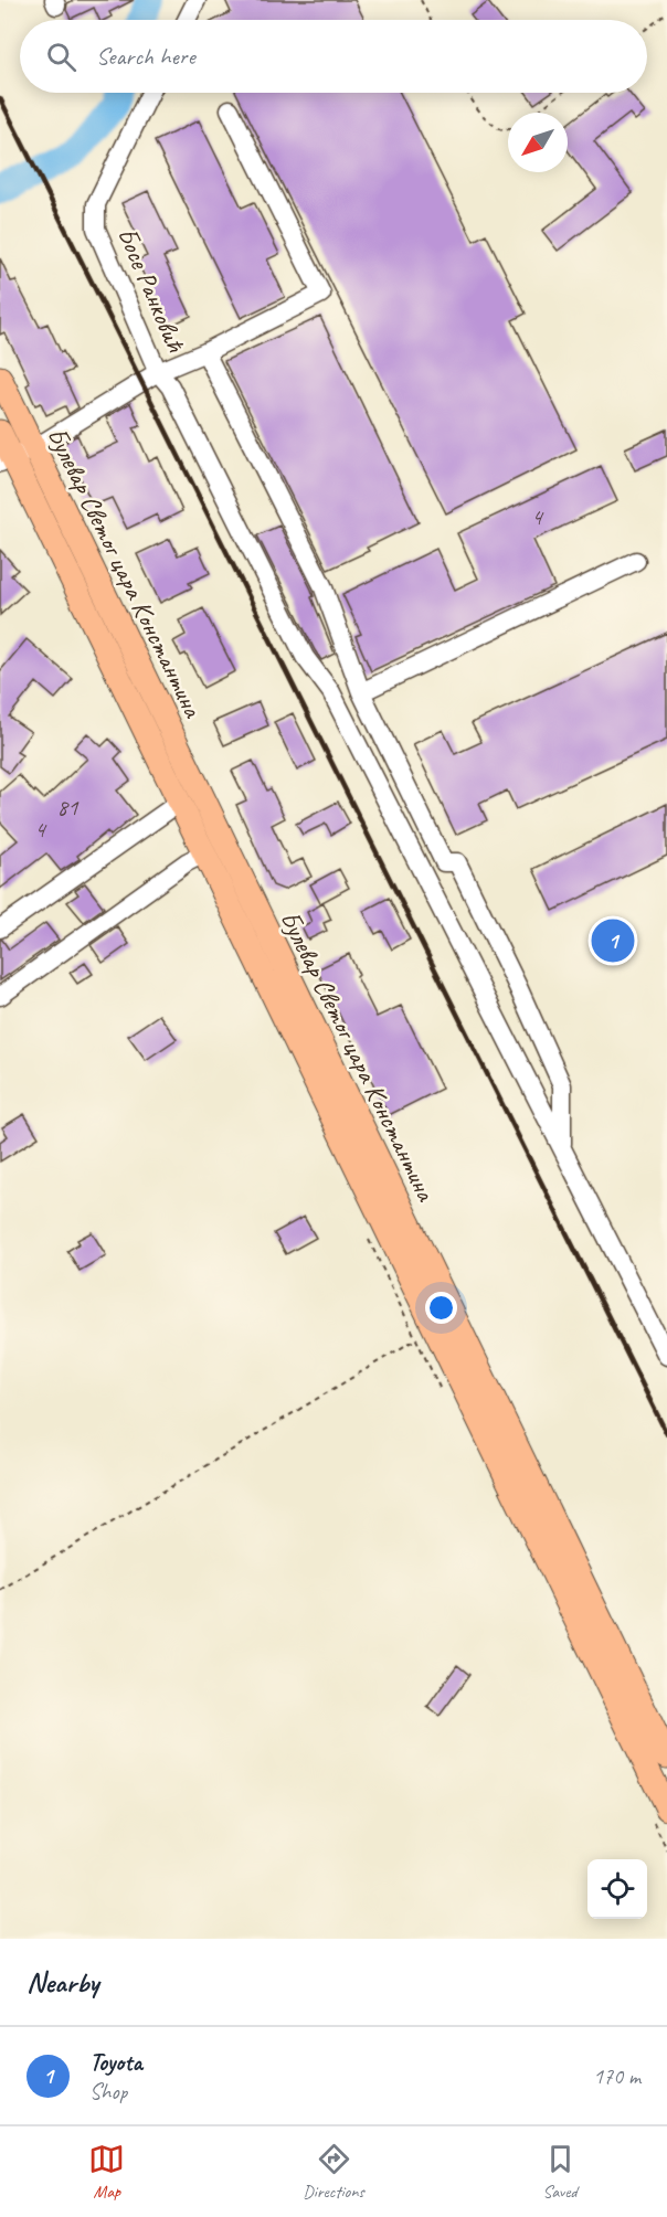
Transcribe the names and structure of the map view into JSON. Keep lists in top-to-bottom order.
{
  "streets": {
    "main road": ["Булевар Светог цара Константина"],
    "street": ["Босе Ранковић"]
  },
  "house_numbers": ["4", "81", "4"],
  "north": "bottom left",
  "page": {
    "search": "Search here",
    "pins": "1",
    "heading": "Nearby",
    "list": [
      {
        "mark": "1",
        "name": "Toyota",
        "note": "Shop",
        "value": "170 m"
      }
    ],
    "nav": ["Map", "Directions", "Saved"]
  }
}
